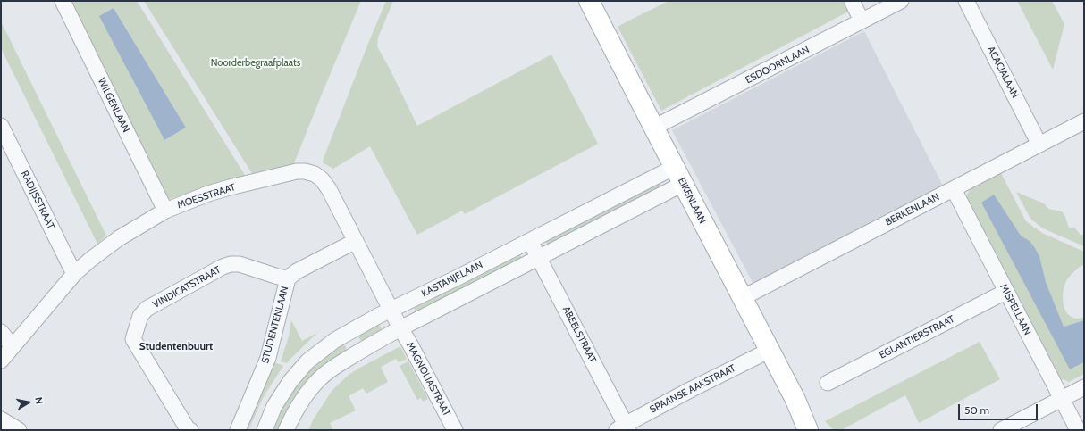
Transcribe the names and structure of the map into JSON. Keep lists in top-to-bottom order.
{
  "streets": {
    "main road": ["EIKENLAAN"],
    "street": [
      "ESDOORNLAAN",
      "ACACIALAAN",
      "WILGENLAAN",
      "MOESSTRAAT",
      "RADIJSSTRAAT",
      "BERKENLAAN",
      "KASTANJELAAN",
      "VINDICATSTRAAT",
      "MISPELLAAN",
      "STUDENTENLAAN",
      "ABEELSTRAAT",
      "EGLANTIERSTRAAT",
      "MAGNOLIASTRAAT",
      "SPAANSE AAKSTRAAT"
    ]
  },
  "crossings": [
    ["ESDOORNLAAN", "EIKENLAAN"],
    ["ACACIALAAN", "BERKENLAAN"],
    ["WILGENLAAN", "MOESSTRAAT"],
    ["MOESSTRAAT", "RADIJSSTRAAT"],
    ["MOESSTRAAT", "KASTANJELAAN"],
    ["MOESSTRAAT", "MAGNOLIASTRAAT"],
    ["EIKENLAAN", "BERKENLAAN"],
    ["EIKENLAAN", "KASTANJELAAN"],
    ["EIKENLAAN", "SPAANSE AAKSTRAAT"],
    ["BERKENLAAN", "MISPELLAAN"],
    ["KASTANJELAAN", "ABEELSTRAAT"],
    ["KASTANJELAAN", "MAGNOLIASTRAAT"],
    ["VINDICATSTRAAT", "STUDENTENLAAN"],
    ["MISPELLAAN", "EGLANTIERSTRAAT"],
    ["ABEELSTRAAT", "SPAANSE AAKSTRAAT"]
  ],
  "districts": ["Studentenbuurt"],
  "parks": ["Noorderbegraafplaats"],
  "scale_bar": "50 m",
  "north": "right"
}
